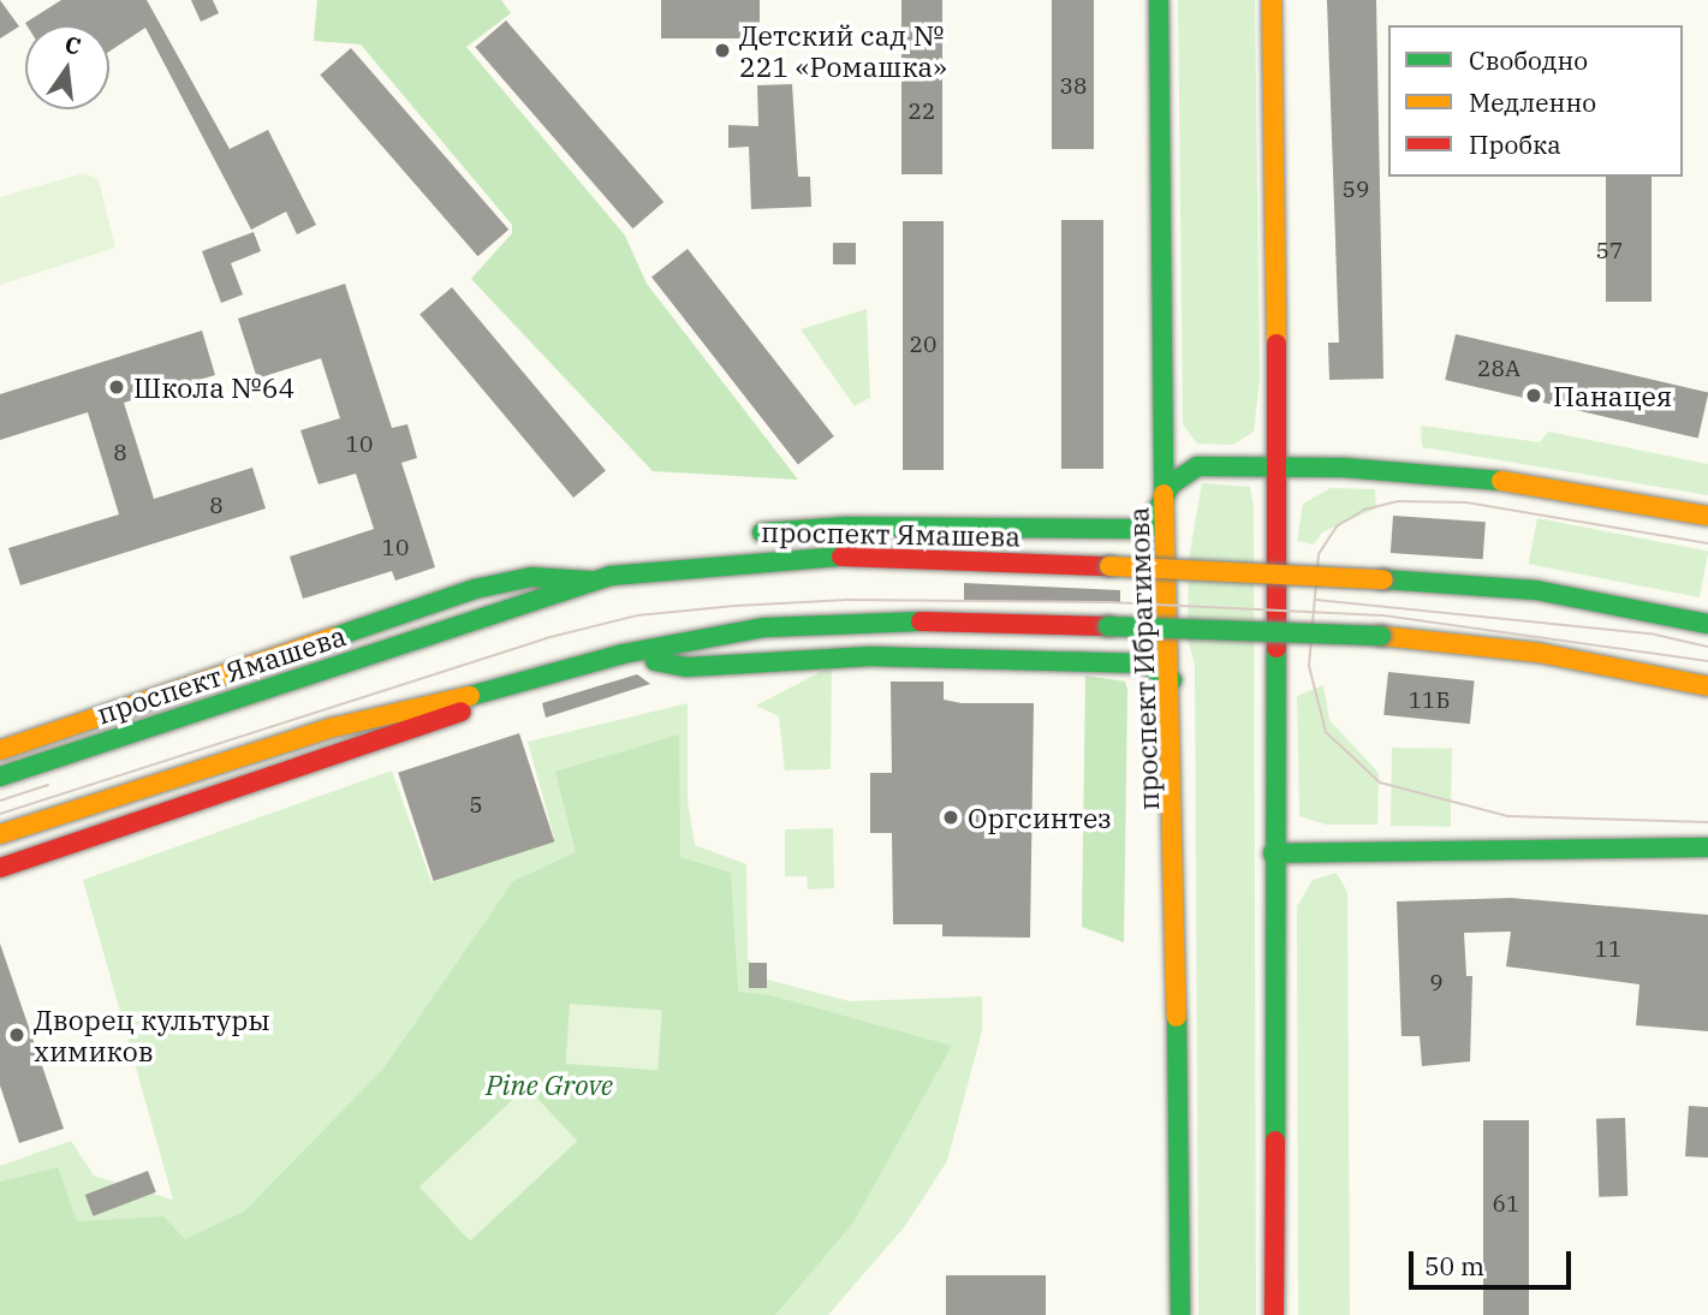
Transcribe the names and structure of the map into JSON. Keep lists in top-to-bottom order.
{
  "streets": {
    "main road": ["проспект Ямашева", "проспект Ибрагимова"]
  },
  "parks": ["Pine Grove"],
  "places": [
    "Детский сад № 221 «Ромашка»",
    "Школа №64",
    "Панацея",
    "Оргсинтез",
    "Дворец культуры химиков"
  ],
  "house_numbers": [
    "38",
    "22",
    "59",
    "57",
    "20",
    "28А",
    "10",
    "8",
    "8",
    "10",
    "11Б",
    "5",
    "11",
    "9",
    "61"
  ],
  "legend": ["Свободно", "Медленно", "Пробка"],
  "scale_bar": "50 m",
  "north": "top"
}
